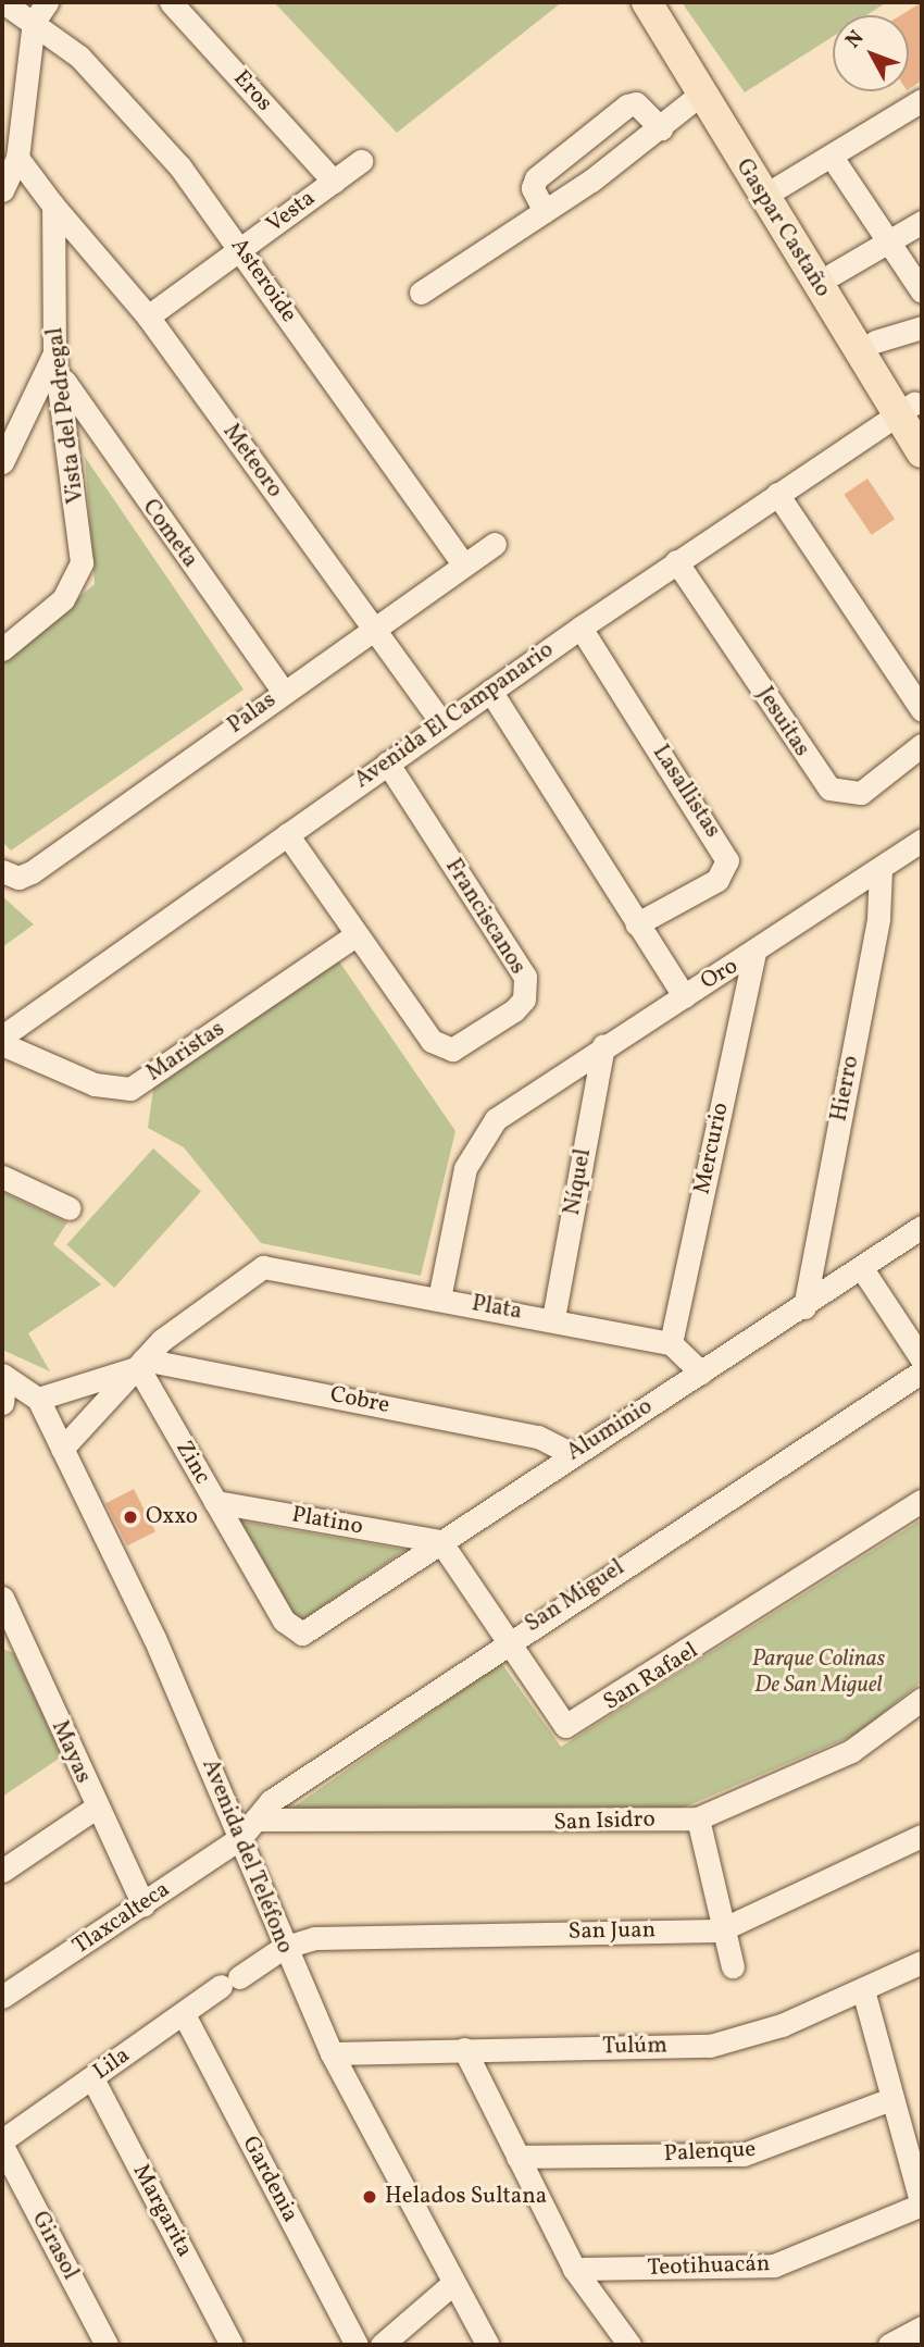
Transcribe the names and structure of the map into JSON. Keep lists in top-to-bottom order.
{
  "streets": {
    "main road": ["Gaspar Castaño"],
    "street": [
      "Eros",
      "Vesta",
      "Asteroide",
      "Vista del Pedregal",
      "Meteoro",
      "Cometa",
      "Palas",
      "Avenida El Campanario",
      "Jesuitas",
      "Lasallistas",
      "Franciscanos",
      "Oro",
      "Maristas",
      "Hierro",
      "Mercurio",
      "Níquel",
      "Plata",
      "Cobre",
      "Aluminio",
      "Zinc",
      "Platino",
      "San Miguel",
      "San Rafael",
      "Mayas",
      "San Isidro",
      "Avenida del Teléfono",
      "Tlaxcalteca",
      "San Juan",
      "Tulúm",
      "Lila",
      "Palenque",
      "Gardenia",
      "Margarita",
      "Girasol",
      "Teotihuacán"
    ]
  },
  "crossings": [
    ["Eros", "Vesta"],
    ["Vesta", "Asteroide"],
    ["Vesta", "Meteoro"],
    ["Gaspar Castaño", "Avenida El Campanario"],
    ["Asteroide", "Palas"],
    ["Vista del Pedregal", "Meteoro"],
    ["Vista del Pedregal", "Cometa"],
    ["Meteoro", "Palas"],
    ["Meteoro", "Avenida El Campanario"],
    ["Cometa", "Palas"],
    ["Avenida El Campanario", "Jesuitas"],
    ["Avenida El Campanario", "Lasallistas"],
    ["Avenida El Campanario", "Franciscanos"],
    ["Franciscanos", "Maristas"],
    ["Oro", "Hierro"],
    ["Oro", "Mercurio"],
    ["Oro", "Níquel"],
    ["Oro", "Plata"],
    ["Hierro", "Aluminio"],
    ["Mercurio", "Plata"],
    ["Níquel", "Plata"],
    ["Plata", "Cobre"],
    ["Cobre", "Aluminio"],
    ["Cobre", "Zinc"],
    ["Cobre", "Avenida del Teléfono"],
    ["Aluminio", "Zinc"],
    ["Aluminio", "Platino"],
    ["Aluminio", "San Rafael"],
    ["Zinc", "Platino"],
    ["Platino", "San Rafael"],
    ["San Miguel", "San Rafael"],
    ["San Miguel", "San Isidro"],
    ["San Miguel", "Avenida del Teléfono"],
    ["San Miguel", "Tlaxcalteca"],
    ["Mayas", "Tlaxcalteca"],
    ["Avenida del Teléfono", "Tlaxcalteca"],
    ["Avenida del Teléfono", "San Juan"],
    ["Avenida del Teléfono", "Tulúm"],
    ["Avenida del Teléfono", "Lila"],
    ["San Juan", "Lila"],
    ["Lila", "Gardenia"],
    ["Lila", "Margarita"]
  ],
  "parks": ["Parque Colinas De San Miguel"],
  "places": ["Oxxo", "Helados Sultana"],
  "north": "top left"
}
